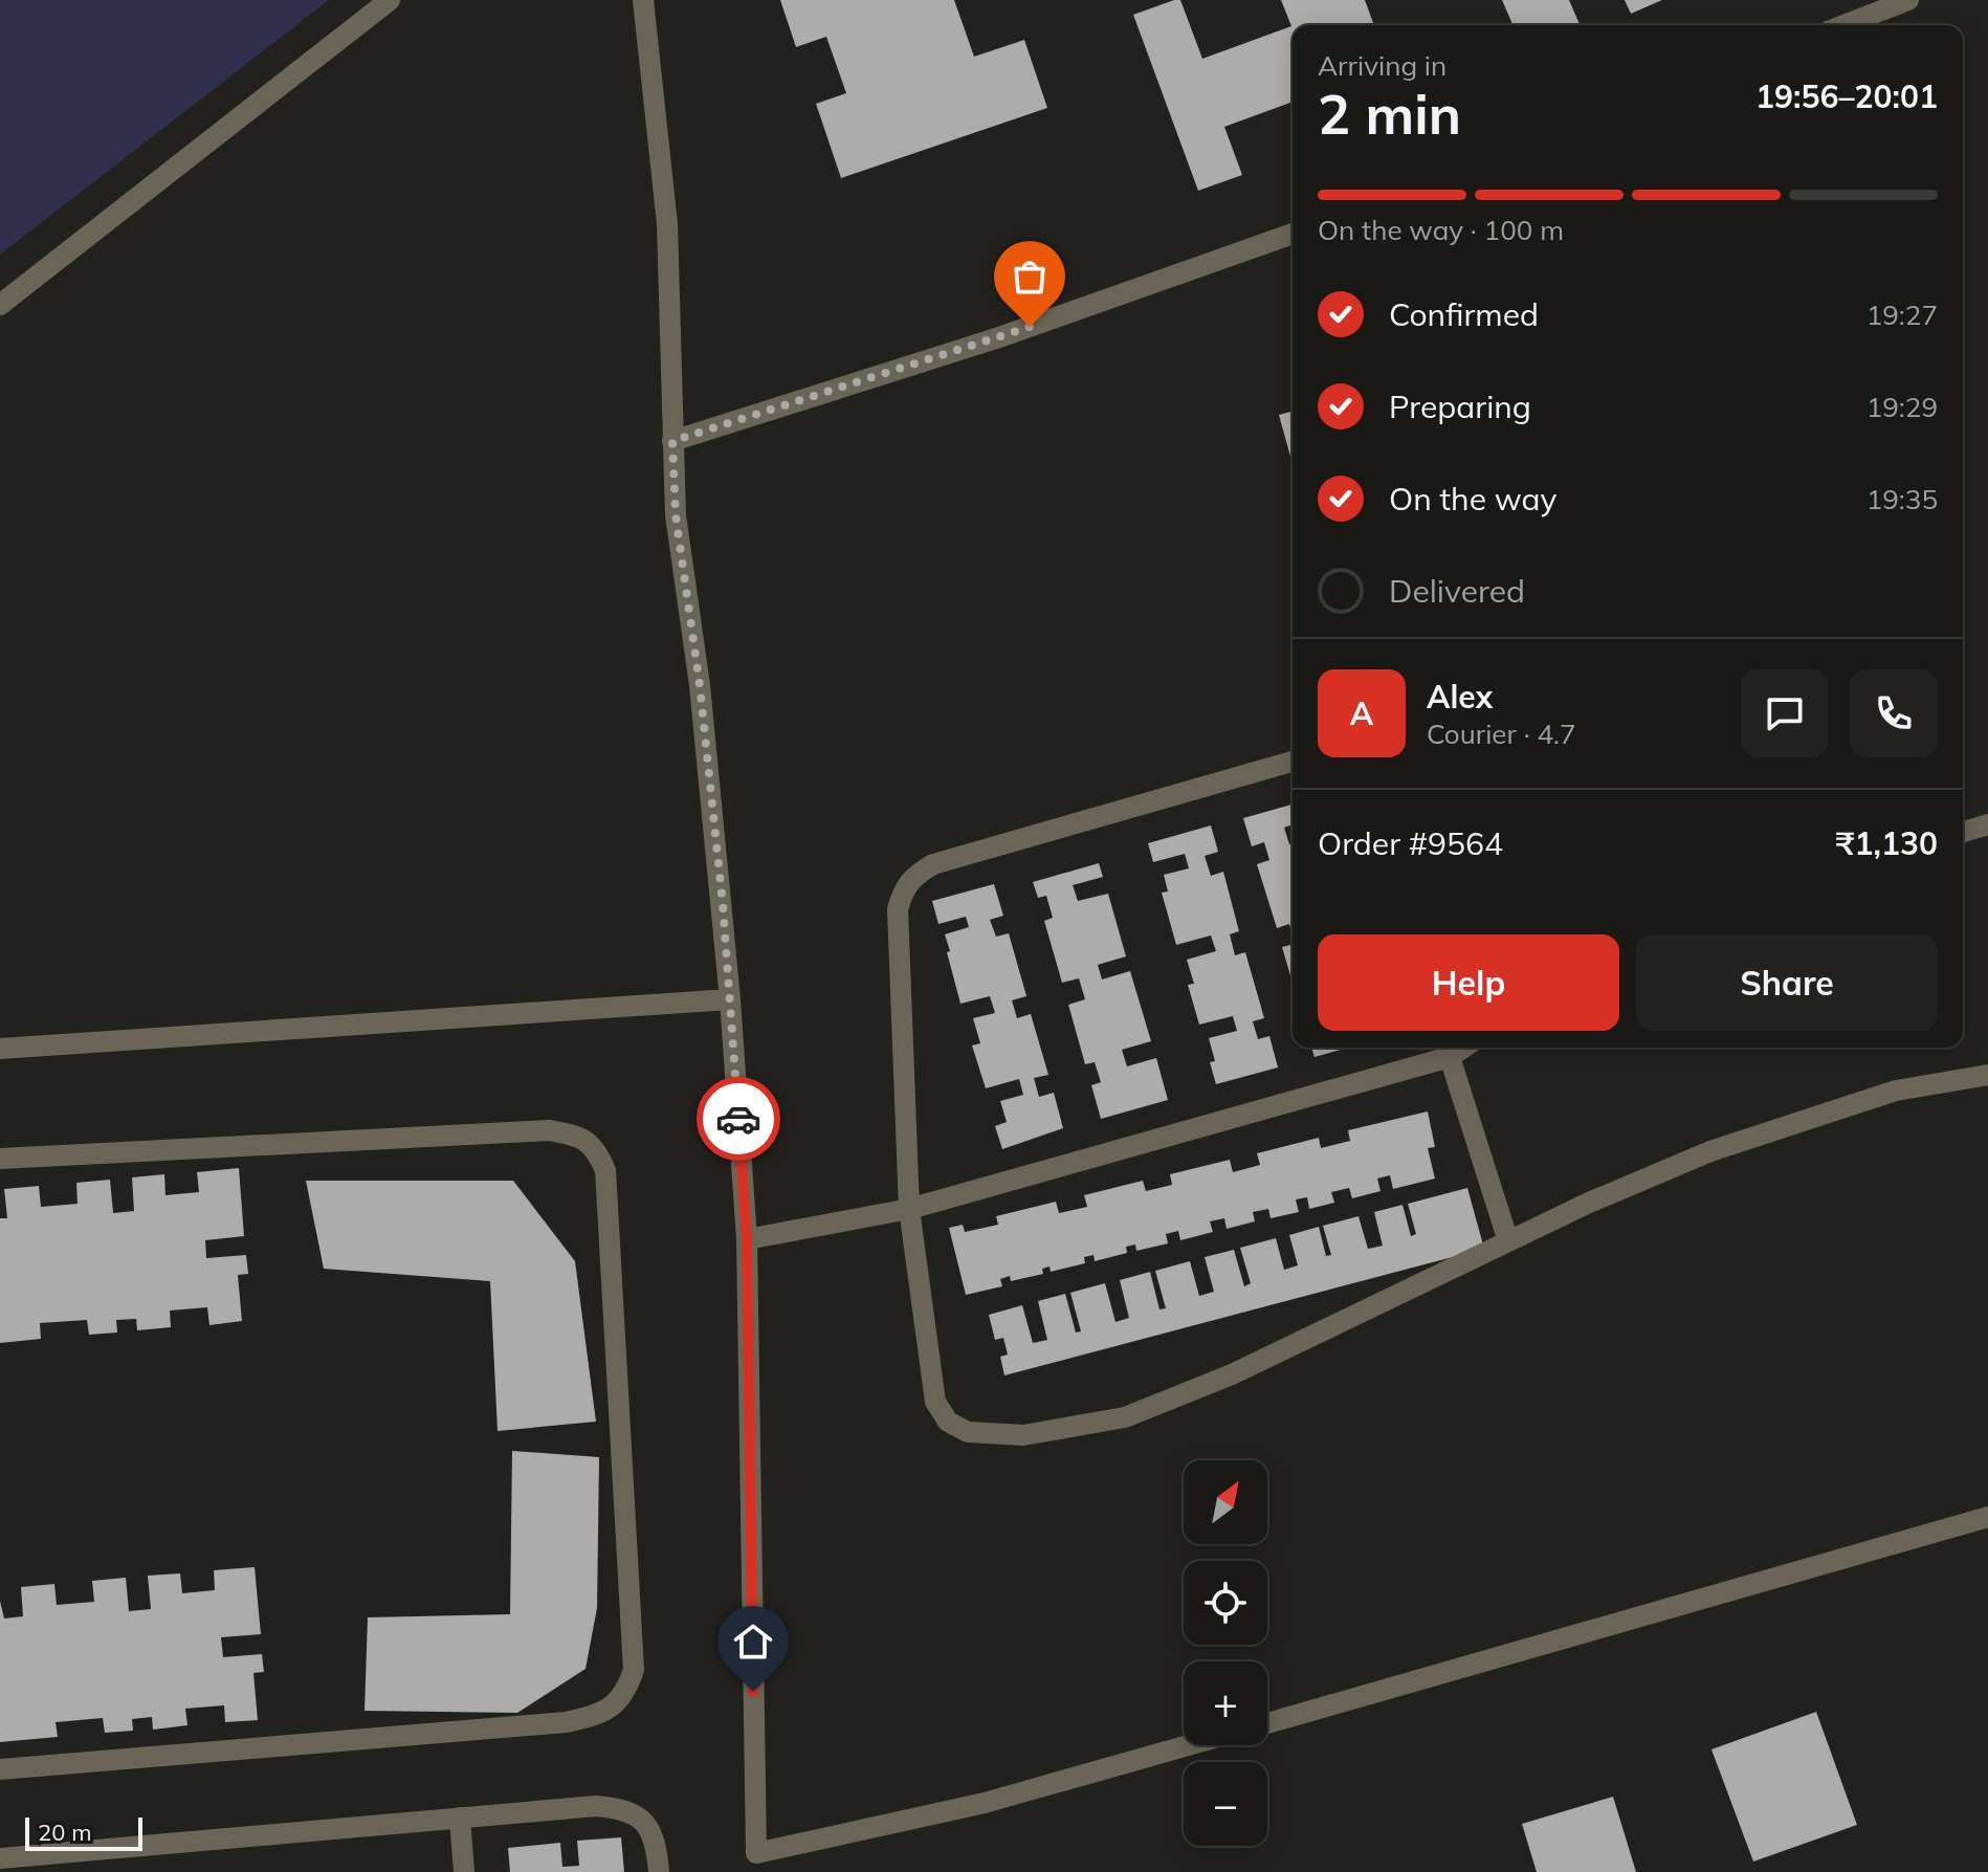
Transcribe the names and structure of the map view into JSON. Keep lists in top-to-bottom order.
{
  "scale_bar": "20 m",
  "north": "top right",
  "page": {
    "heading": ["2 min", "Arriving in", "19:56–20:01"],
    "panel": [
      "Alex",
      "Courier · 4.7",
      "Order #9564",
      "₹1,130"
    ],
    "bar": "On the way · 100 m",
    "list": [
      ["Confirmed", "19:27"],
      ["Preparing", "19:29"],
      ["On the way", "19:35"],
      "Delivered"
    ],
    "round": "A",
    "buttons": ["Help", "Share"],
    "map_buttons": ["+", "−"],
    "scale": "20 m"
  }
}
